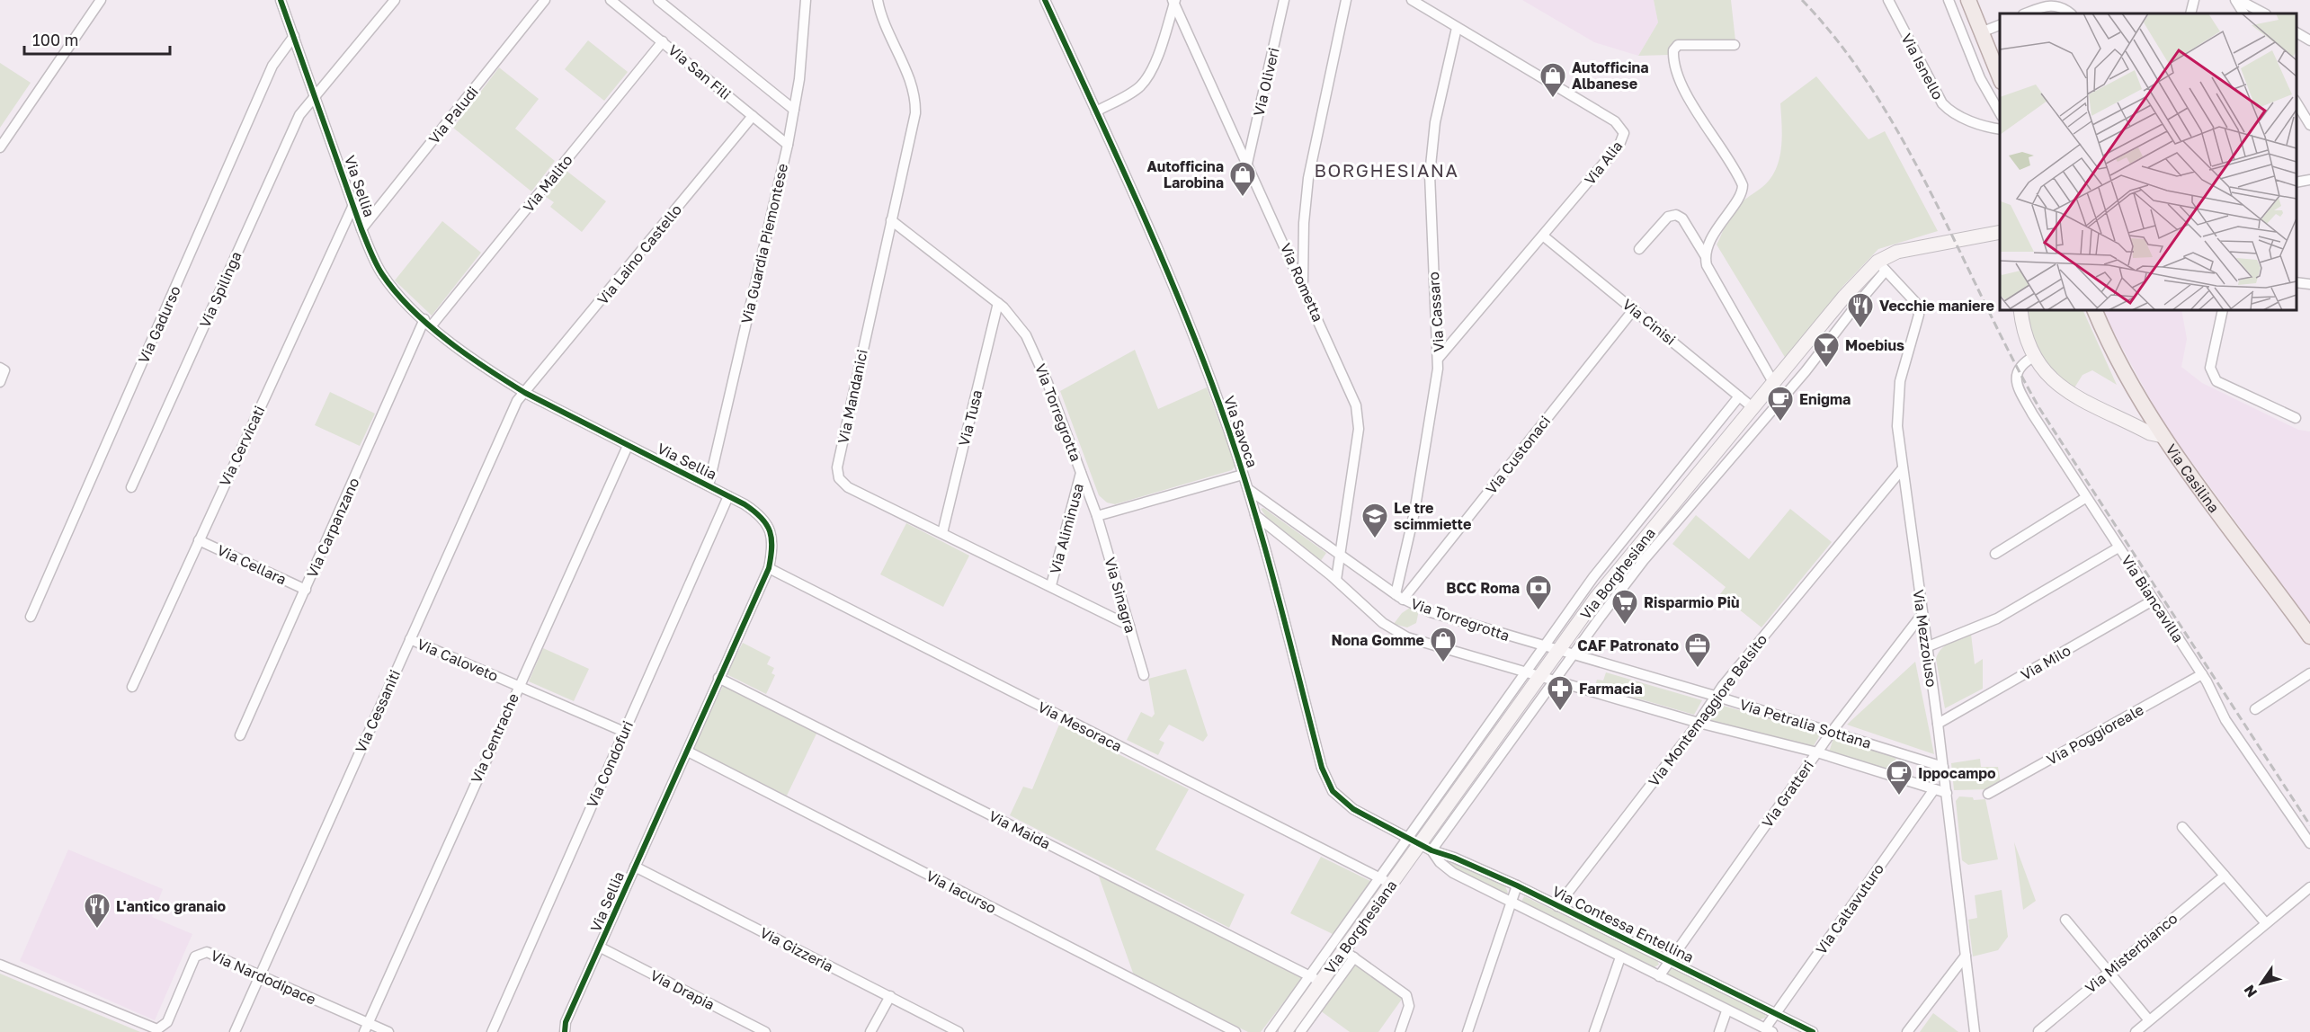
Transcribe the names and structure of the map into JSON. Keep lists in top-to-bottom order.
{
  "streets": {
    "main road": ["Via Casilina"],
    "street": [
      "Via Isnello",
      "Via San Fili",
      "Via Oliveri",
      "Via Paludi",
      "Via Alia",
      "Via Malito",
      "Via Sellia",
      "Via Guardia Piemontese",
      "Via Laino Castello",
      "Via Rometta",
      "Via Spilinga",
      "Via Cassaro",
      "Via Cinisi",
      "Via Gadurso",
      "Via Mandanici",
      "Via Torregrotta",
      "Via Tusa",
      "Via Savoca",
      "Via Cervicati",
      "Via Custonaci",
      "Via Carpanzano",
      "Via Aliminusa",
      "Via Cellara",
      "Via Borghesiana",
      "Via Sinagra",
      "Via Biancavilla",
      "Via Mezzoiuso",
      "Via Caloveto",
      "Via Milo",
      "Via Montemaggiore Belsito",
      "Via Cessaniti",
      "Via Petralia Sottana",
      "Via Mesoraca",
      "Via Poggioreale",
      "Via Centrache",
      "Via Condofuri",
      "Via Gratteri",
      "Via Maida",
      "Via Iacurso",
      "Via Caltavuturo",
      "Via Contessa Entellina",
      "Via Gizzeria",
      "Via Misterbianco",
      "Via Nardodipace",
      "Via Drapia"
    ]
  },
  "crossings": [
    ["Via San Fili", "Via Malito"],
    ["Via San Fili", "Via Guardia Piemontese"],
    ["Via San Fili", "Via Laino Castello"],
    ["Via Oliveri", "Via Rometta"],
    ["Via Paludi", "Via Sellia"],
    ["Via Alia", "Via Cassaro"],
    ["Via Alia", "Via Cinisi"],
    ["Via Malito", "Via Sellia"],
    ["Via Malito", "Via Carpanzano"],
    ["Via Sellia", "Via Guardia Piemontese"],
    ["Via Sellia", "Via Laino Castello"],
    ["Via Sellia", "Via Spilinga"],
    ["Via Sellia", "Via Gadurso"],
    ["Via Sellia", "Via Cervicati"],
    ["Via Sellia", "Via Carpanzano"],
    ["Via Sellia", "Via Cessaniti"],
    ["Via Sellia", "Via Mesoraca"],
    ["Via Sellia", "Via Centrache"],
    ["Via Sellia", "Via Condofuri"],
    ["Via Sellia", "Via Maida"],
    ["Via Sellia", "Via Iacurso"],
    ["Via Sellia", "Via Gizzeria"],
    ["Via Sellia", "Via Drapia"],
    ["Via Laino Castello", "Via Cessaniti"],
    ["Via Rometta", "Via Torregrotta"],
    ["Via Cassaro", "Via Torregrotta"],
    ["Via Cassaro", "Via Custonaci"],
    ["Via Cinisi", "Via Custonaci"],
    ["Via Cinisi", "Via Borghesiana"],
    ["Via Mandanici", "Via Torregrotta"],
    ["Via Mandanici", "Via Tusa"],
    ["Via Mandanici", "Via Aliminusa"],
    ["Via Mandanici", "Via Sinagra"],
    ["Via Torregrotta", "Via Tusa"],
    ["Via Torregrotta", "Via Savoca"],
    ["Via Torregrotta", "Via Custonaci"],
    ["Via Torregrotta", "Via Aliminusa"],
    ["Via Torregrotta", "Via Borghesiana"],
    ["Via Torregrotta", "Via Sinagra"],
    ["Via Torregrotta", "Via Petralia Sottana"],
    ["Via Savoca", "Via Borghesiana"],
    ["Via Savoca", "Via Contessa Entellina"],
    ["Via Cervicati", "Via Cellara"],
    ["Via Carpanzano", "Via Cellara"],
    ["Via Borghesiana", "Via Mezzoiuso"],
    ["Via Borghesiana", "Via Petralia Sottana"],
    ["Via Borghesiana", "Via Mesoraca"],
    ["Via Borghesiana", "Via Maida"],
    ["Via Borghesiana", "Via Contessa Entellina"],
    ["Via Biancavilla", "Via Milo"],
    ["Via Biancavilla", "Via Poggioreale"],
    ["Via Mezzoiuso", "Via Milo"],
    ["Via Mezzoiuso", "Via Montemaggiore Belsito"],
    ["Via Mezzoiuso", "Via Petralia Sottana"],
    ["Via Mezzoiuso", "Via Gratteri"],
    ["Via Caloveto", "Via Cessaniti"],
    ["Via Caloveto", "Via Centrache"],
    ["Via Caloveto", "Via Condofuri"],
    ["Via Montemaggiore Belsito", "Via Petralia Sottana"],
    ["Via Montemaggiore Belsito", "Via Contessa Entellina"],
    ["Via Cessaniti", "Via Nardodipace"],
    ["Via Petralia Sottana", "Via Gratteri"],
    ["Via Petralia Sottana", "Via Caltavuturo"],
    ["Via Centrache", "Via Nardodipace"],
    ["Via Gratteri", "Via Contessa Entellina"],
    ["Via Caltavuturo", "Via Contessa Entellina"]
  ],
  "districts": ["BORGHESIANA"],
  "places": {
    "shop": ["Autofficina Albanese", "Autofficina Larobina", "Nona Gomme"],
    "restaurant": ["Vecchie maniere", "L'antico granaio"],
    "bar": ["Moebius"],
    "cafe": ["Enigma", "Ippocampo"],
    "school or university": ["Le tre scimmiette"],
    "bank": ["BCC Roma"],
    "supermarket": ["Risparmio Più"],
    "office": ["CAF Patronato"],
    "pharmacy": ["Farmacia"]
  },
  "scale_bar": "100 m",
  "north": "bottom left"
}
